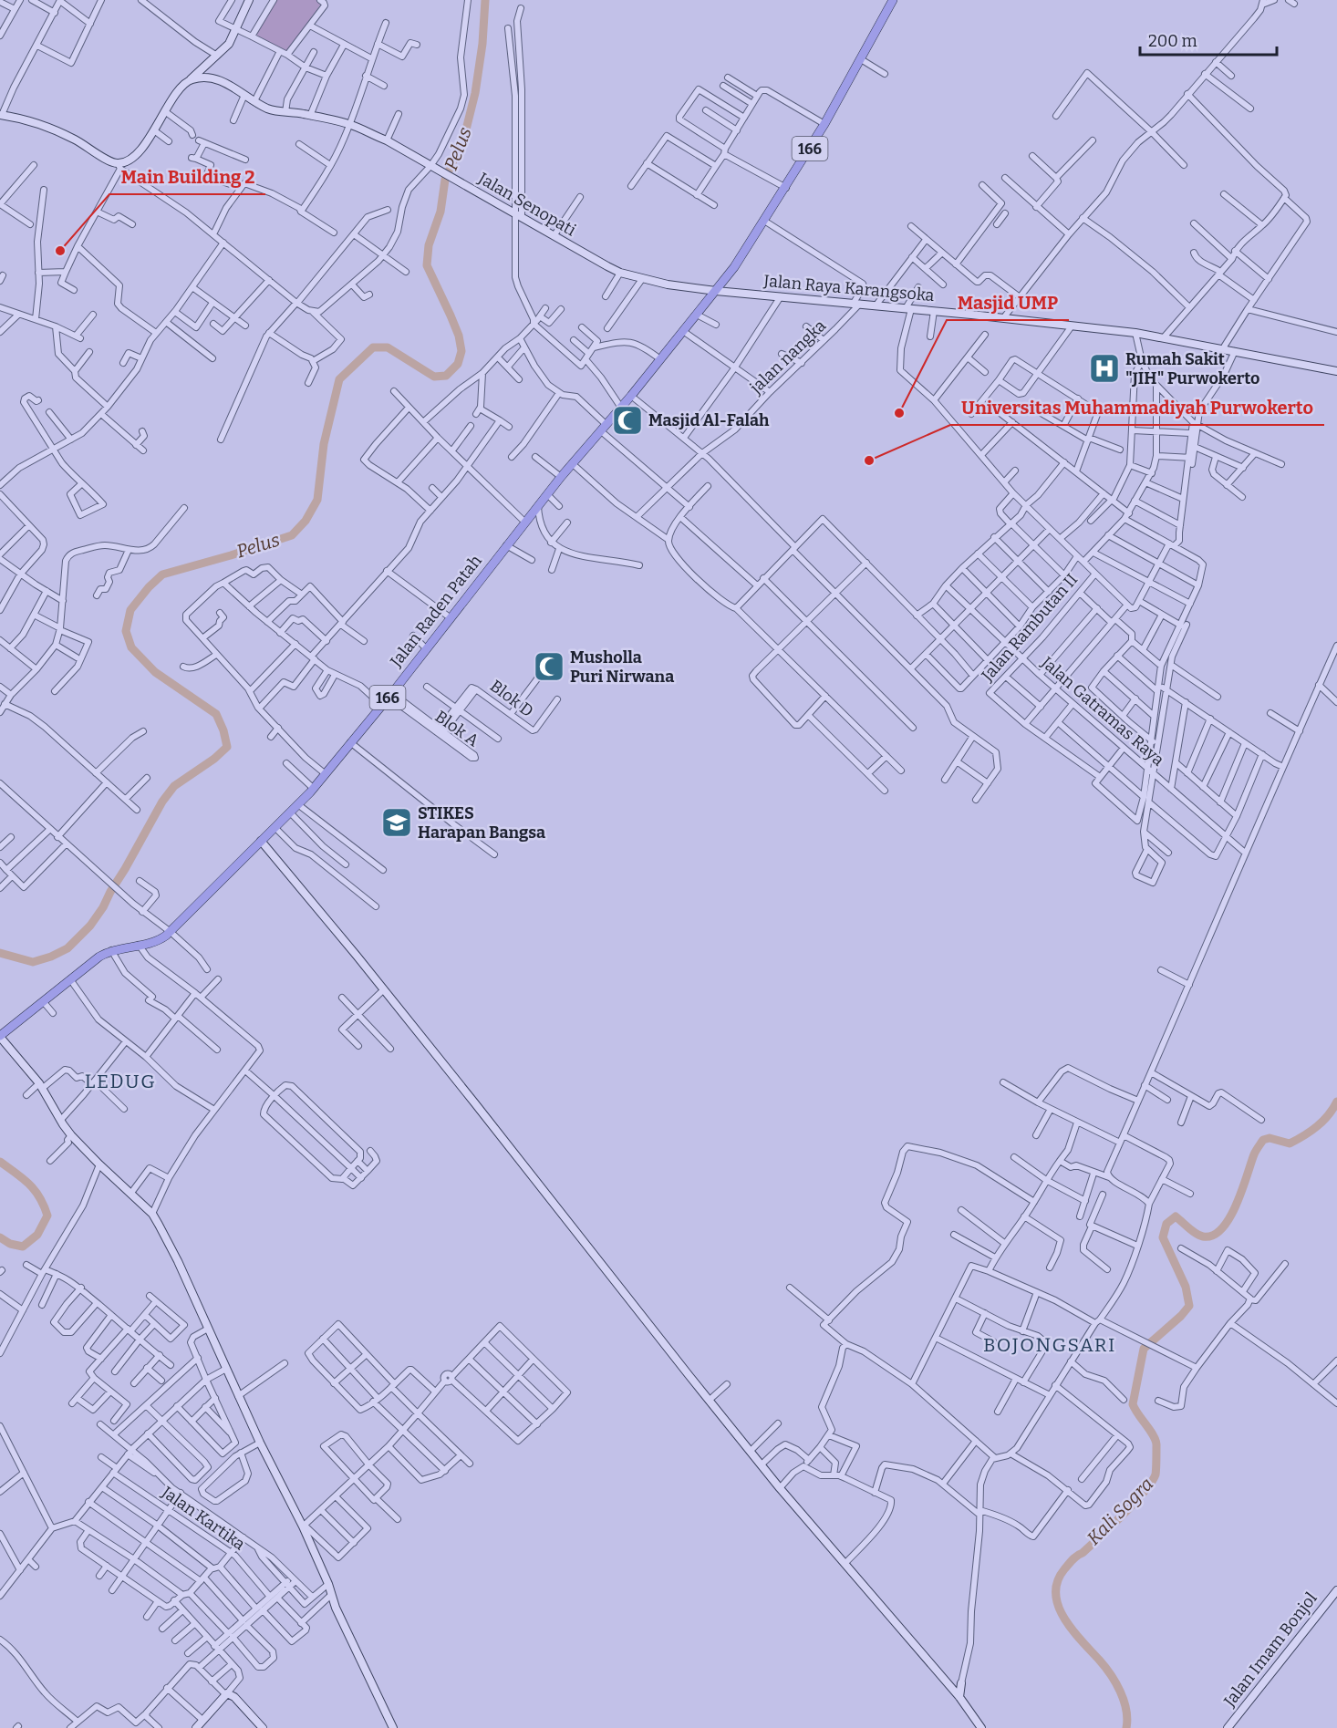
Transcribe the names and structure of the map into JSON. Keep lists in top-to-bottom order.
{
  "streets": {
    "main road": ["166", "Jalan Raden Patah"],
    "street": [
      "Jalan Senopati",
      "Jalan Raya Karangsoka",
      "jalan nangka",
      "Jalan Rambutan II",
      "Blok D",
      "Jalan Gatramas Raya",
      "Blok A",
      "Jalan Kartika",
      "Jalan Imam Bonjol"
    ]
  },
  "crossings": [
    ["166", "Jalan Senopati"],
    ["166", "Jalan Raya Karangsoka"],
    ["166", "Jalan Raden Patah"],
    ["Jalan Senopati", "Jalan Raya Karangsoka"],
    ["Jalan Senopati", "Jalan Raden Patah"],
    ["Jalan Raya Karangsoka", "jalan nangka"],
    ["Jalan Raya Karangsoka", "Jalan Raden Patah"],
    ["Jalan Raden Patah", "Blok A"],
    ["Jalan Rambutan II", "Jalan Gatramas Raya"]
  ],
  "districts": ["LEDUG", "BOJONGSARI"],
  "water": ["Pelus", "Kali Sogra"],
  "places": {
    "other": ["Main Building 2", "Masjid UMP", "Universitas Muhammadiyah Purwokerto"],
    "hospital": ["Rumah Sakit \"JIH\" Purwokerto"],
    "mosque": ["Masjid Al-Falah", "Musholla Puri Nirwana"],
    "school or university": ["STIKES Harapan Bangsa"]
  },
  "scale_bar": "200 m"
}
